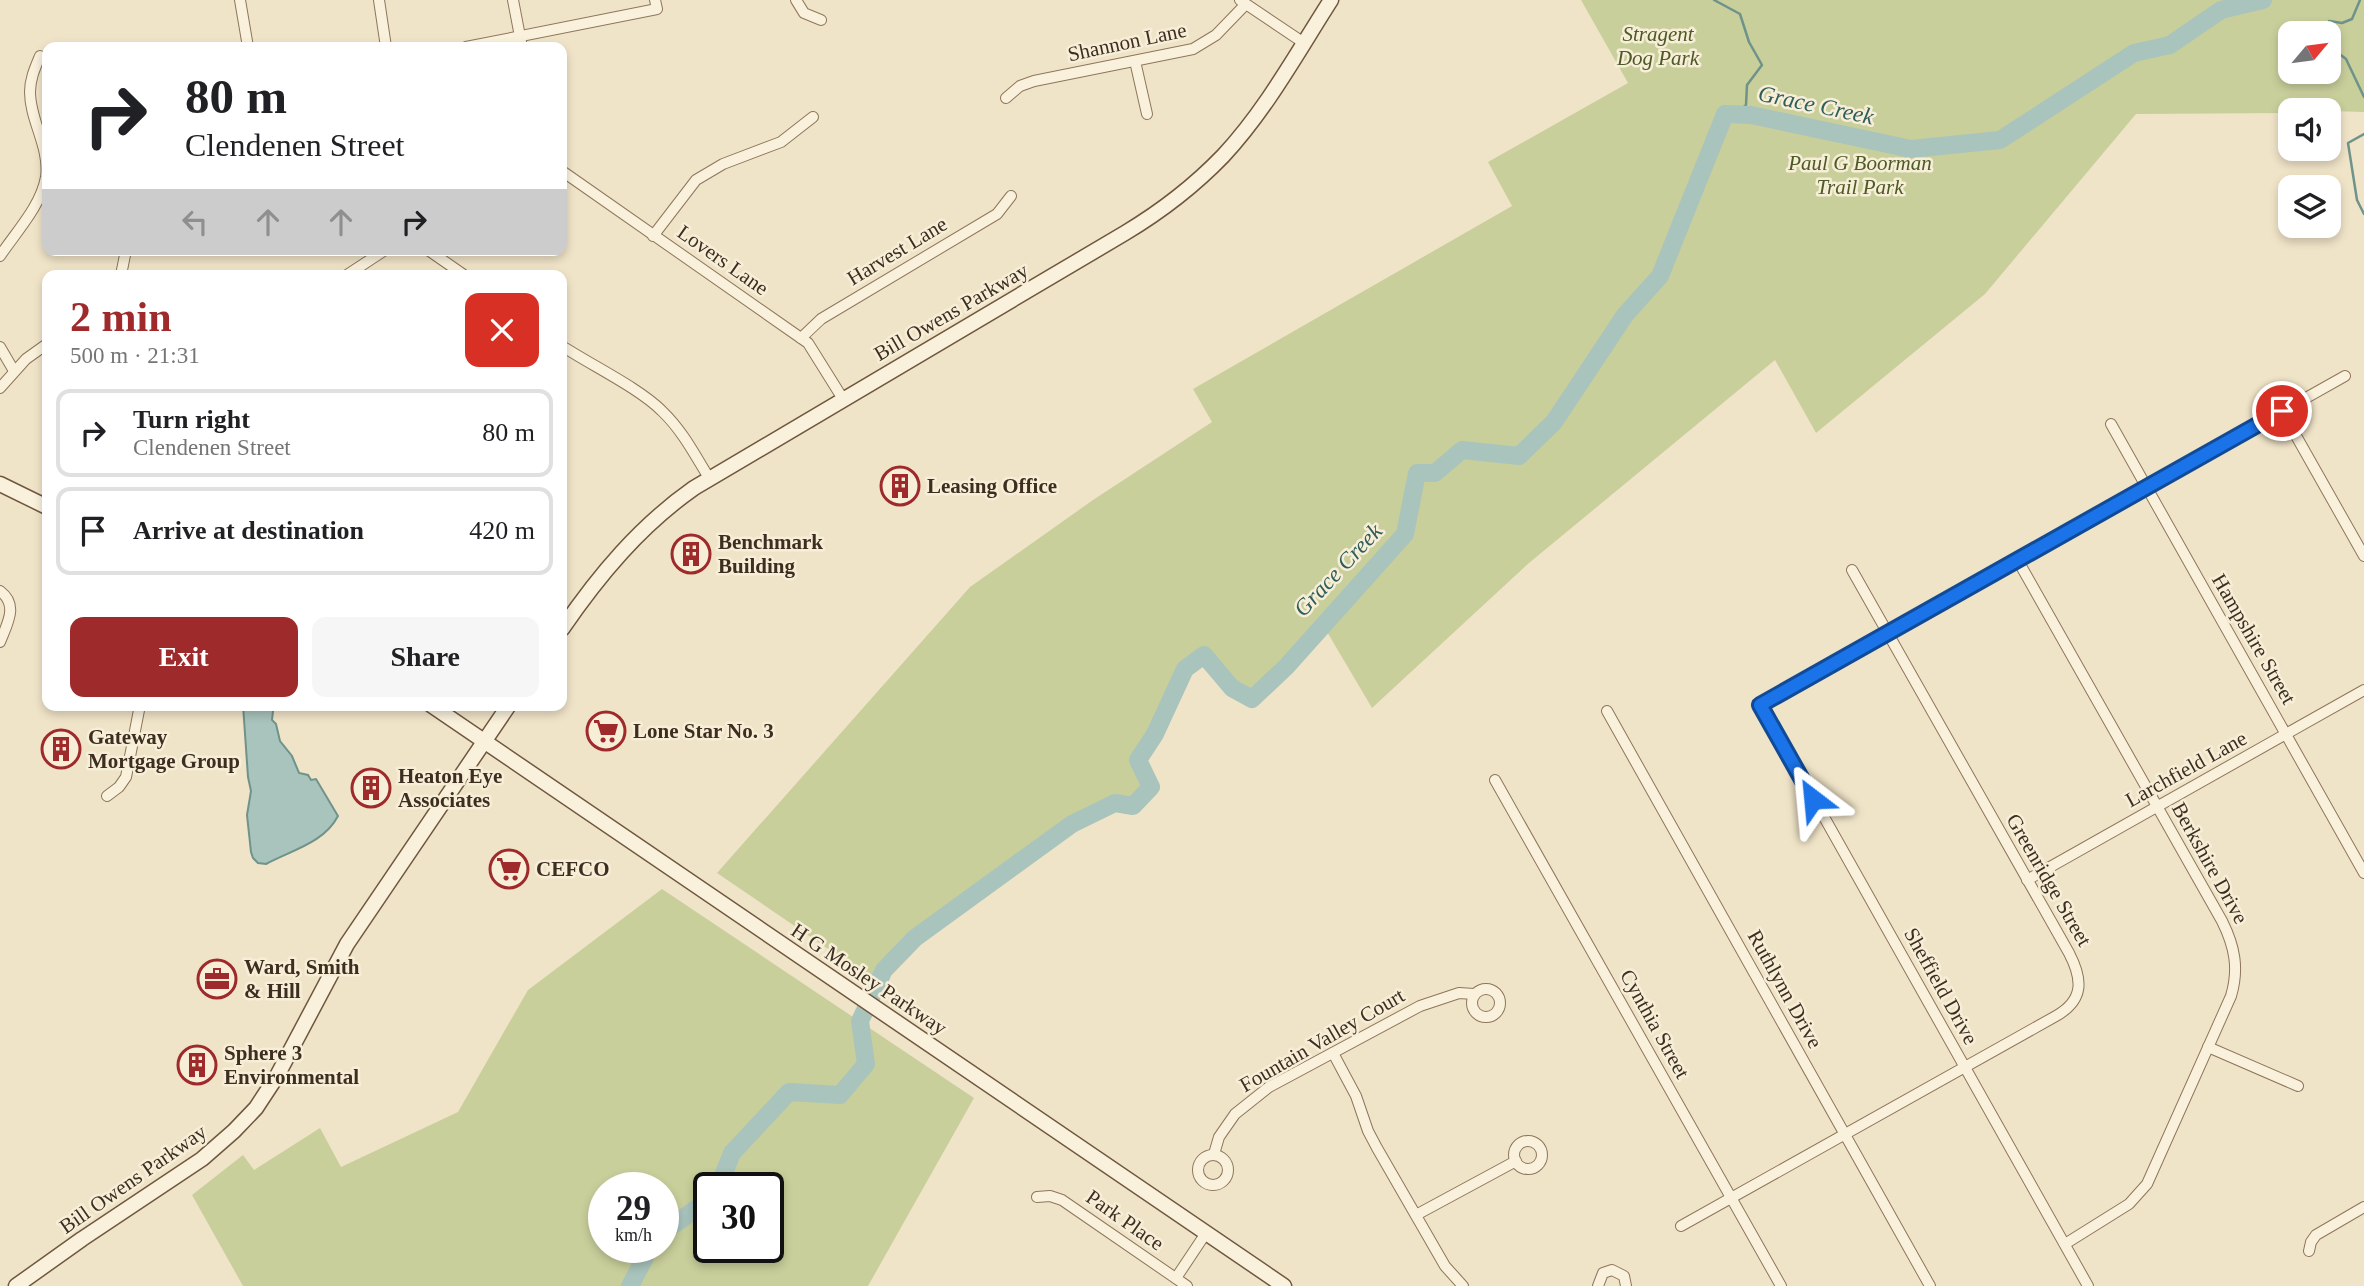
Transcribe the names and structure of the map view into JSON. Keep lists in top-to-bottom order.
{
  "streets": {
    "main road": ["Bill Owens Parkway", "H G Mosley Parkway"],
    "street": [
      "Shannon Lane",
      "Harvest Lane",
      "Lovers Lane",
      "Hampshire Street",
      "Larchfield Lane",
      "Berkshire Drive",
      "Greenridge Street",
      "Sheffield Drive",
      "Ruthlynn Drive",
      "Cynthia Street",
      "Fountain Valley Court",
      "Park Place"
    ]
  },
  "crossings": [
    ["Harvest Lane", "Lovers Lane"],
    ["Lovers Lane", "Bill Owens Parkway"],
    ["Bill Owens Parkway", "H G Mosley Parkway"],
    ["Hampshire Street", "Larchfield Lane"],
    ["Larchfield Lane", "Berkshire Drive"],
    ["Larchfield Lane", "Greenridge Street"],
    ["Berkshire Drive", "Sheffield Drive"],
    ["Greenridge Street", "Sheffield Drive"],
    ["Greenridge Street", "Ruthlynn Drive"],
    ["Greenridge Street", "Cynthia Street"]
  ],
  "water": ["Grace Creek"],
  "parks": ["Stragent Dog Park", "Paul G Boorman Trail Park"],
  "places": {
    "building": [
      "Leasing Office",
      "Benchmark Building",
      "Gateway Mortgage Group",
      "Heaton Eye Associates",
      "Sphere 3 Environmental"
    ],
    "supermarket": ["Lone Star No. 3", "CEFCO"],
    "office": ["Ward, Smith & Hill"]
  },
  "north": "top right",
  "page": {
    "turn": ["80 m", "Clendenen Street"],
    "heading": ["2 min", "500 m · 21:31"],
    "list": [
      {
        "name": "Turn right",
        "note": "Clendenen Street",
        "value": "80 m"
      },
      {
        "name": "Arrive at destination",
        "value": "420 m"
      }
    ],
    "buttons": ["Exit", "Share"],
    "speed": "29 km/h",
    "limit": "30"
  }
}
